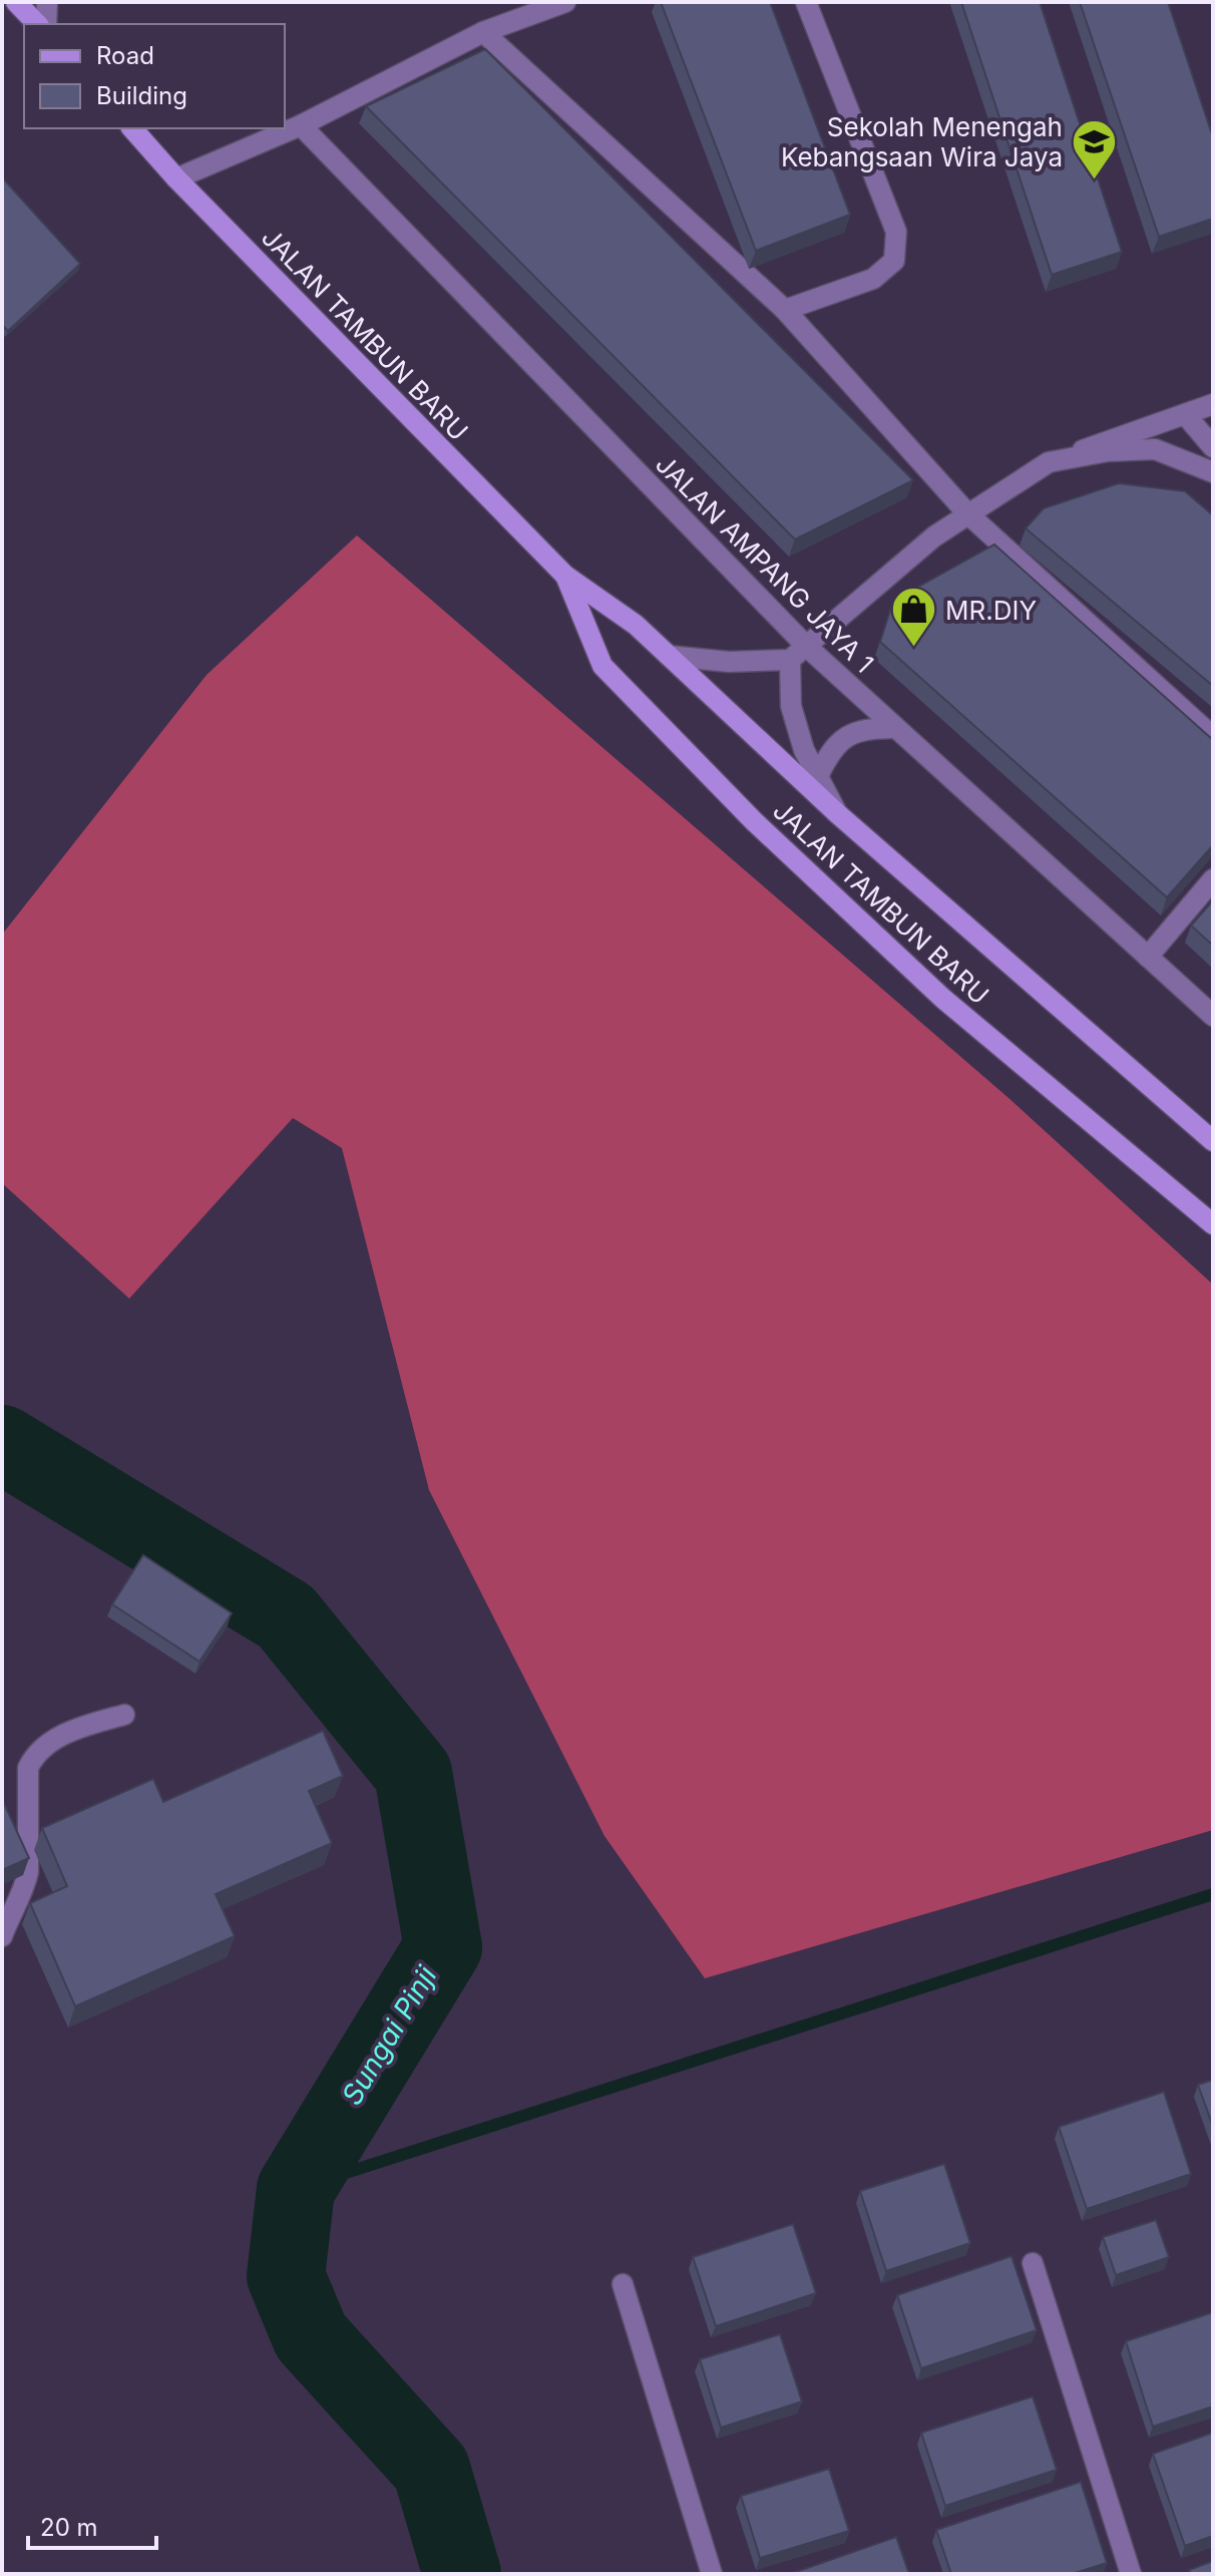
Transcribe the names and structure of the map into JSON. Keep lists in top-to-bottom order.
{
  "streets": {
    "main road": ["JALAN TAMBUN BARU"],
    "street": ["JALAN AMPANG JAYA 1"]
  },
  "water": ["Sungai Pinji"],
  "places": {
    "school or university": ["Sekolah Menengah Kebangsaan Wira Jaya"],
    "shop": ["MR.DIY"]
  },
  "legend": ["Road", "Building"],
  "scale_bar": "20 m"
}
